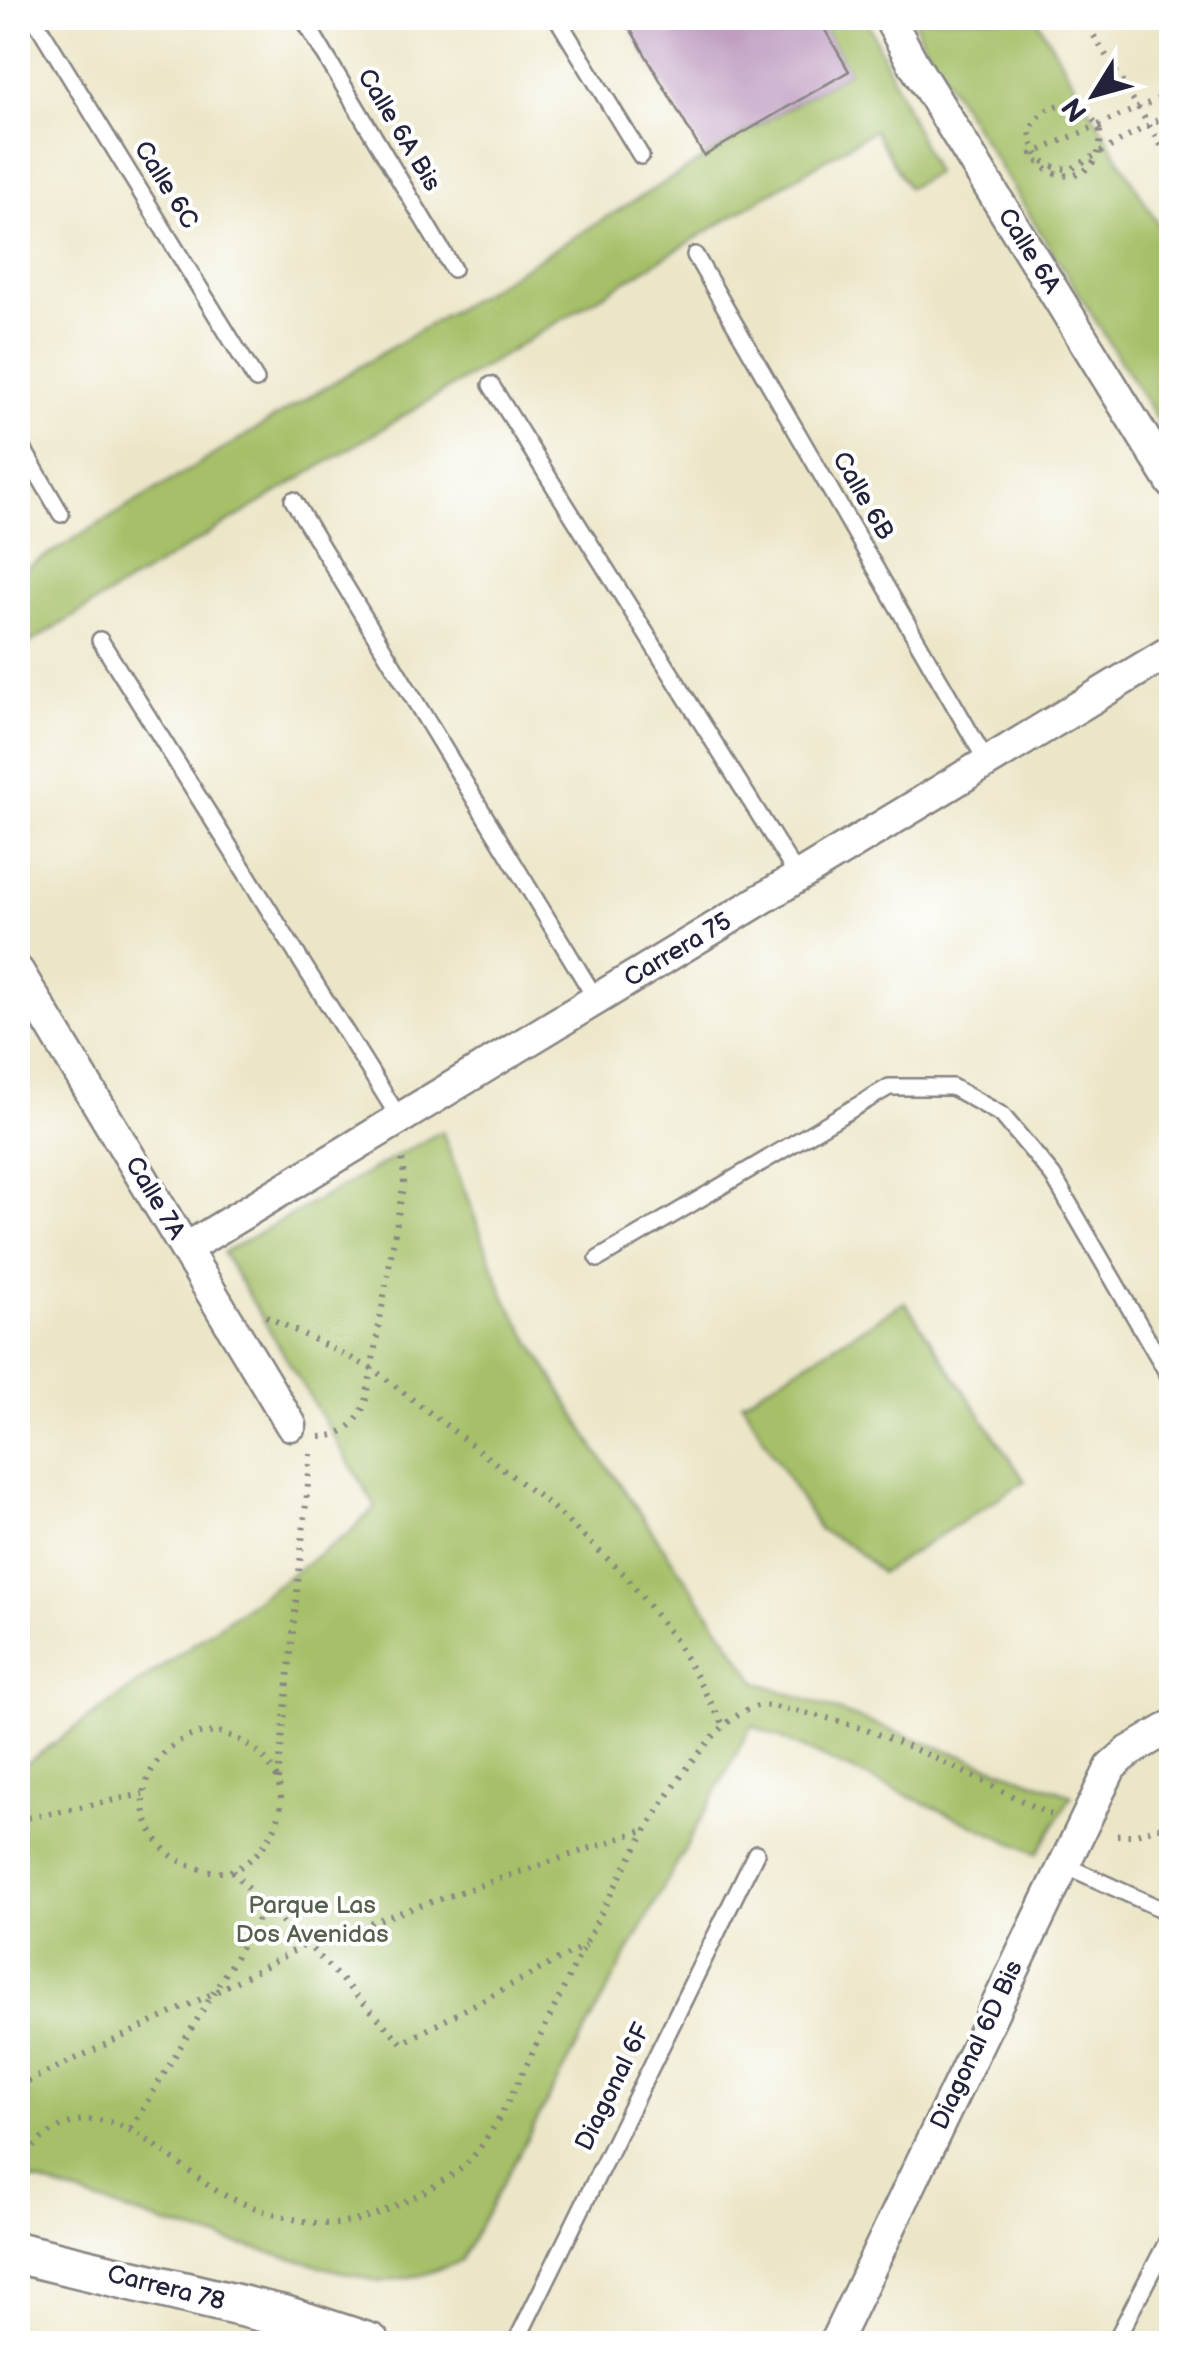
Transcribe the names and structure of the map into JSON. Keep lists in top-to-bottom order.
{
  "streets": {
    "street": [
      "Calle 6A",
      "Carrera 75",
      "Calle 7A",
      "Diagonal 6D Bis",
      "Carrera 78"
    ],
    "lane": [
      "Calle 6A Bis",
      "Calle 6C",
      "Calle 6B",
      "Diagonal 6F"
    ]
  },
  "crossings": [
    ["Calle 6B", "Carrera 75"],
    ["Carrera 75", "Calle 7A"]
  ],
  "parks": ["Parque Las Dos Avenidas"],
  "north": "bottom left"
}
